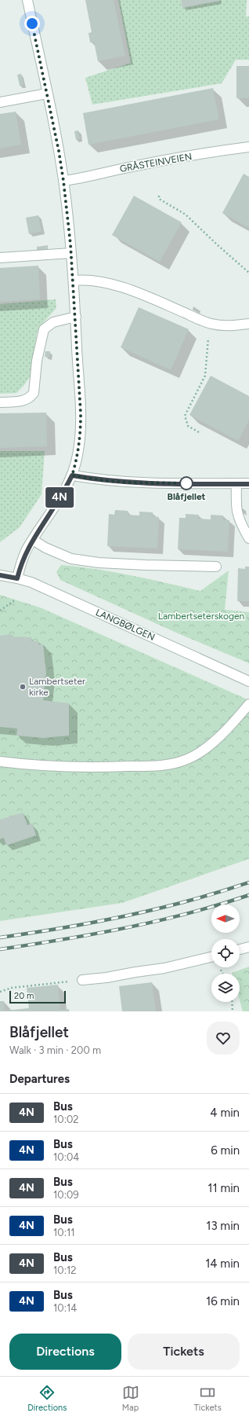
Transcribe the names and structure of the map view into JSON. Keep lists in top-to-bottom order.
{
  "streets": {
    "street": ["GRÅSTEINVEIEN", "LANGBØLGEN"]
  },
  "parks": ["Lambertseterskogen"],
  "places": ["Blåfjellet", "Lambertseter kirke"],
  "lines": ["bus line 4N"],
  "scale_bar": "20 m",
  "north": "left",
  "page": {
    "on_map": "4N",
    "scale": "20 m",
    "heading": [
      ["Blåfjellet", "Walk · 3 min · 200 m"],
      "Departures"
    ],
    "list": [
      {
        "mark": "4N",
        "name": "Bus",
        "note": "10:02",
        "value": "4 min"
      },
      {
        "mark": "4N",
        "name": "Bus",
        "note": "10:04",
        "value": "6 min"
      },
      {
        "mark": "4N",
        "name": "Bus",
        "note": "10:09",
        "value": "11 min"
      },
      {
        "mark": "4N",
        "name": "Bus",
        "note": "10:11",
        "value": "13 min"
      },
      {
        "mark": "4N",
        "name": "Bus",
        "note": "10:12",
        "value": "14 min"
      },
      {
        "mark": "4N",
        "name": "Bus",
        "note": "10:14",
        "value": "16 min"
      }
    ],
    "buttons": ["Directions", "Tickets"],
    "tabs": ["Directions", "Map", "Tickets"]
  }
}
